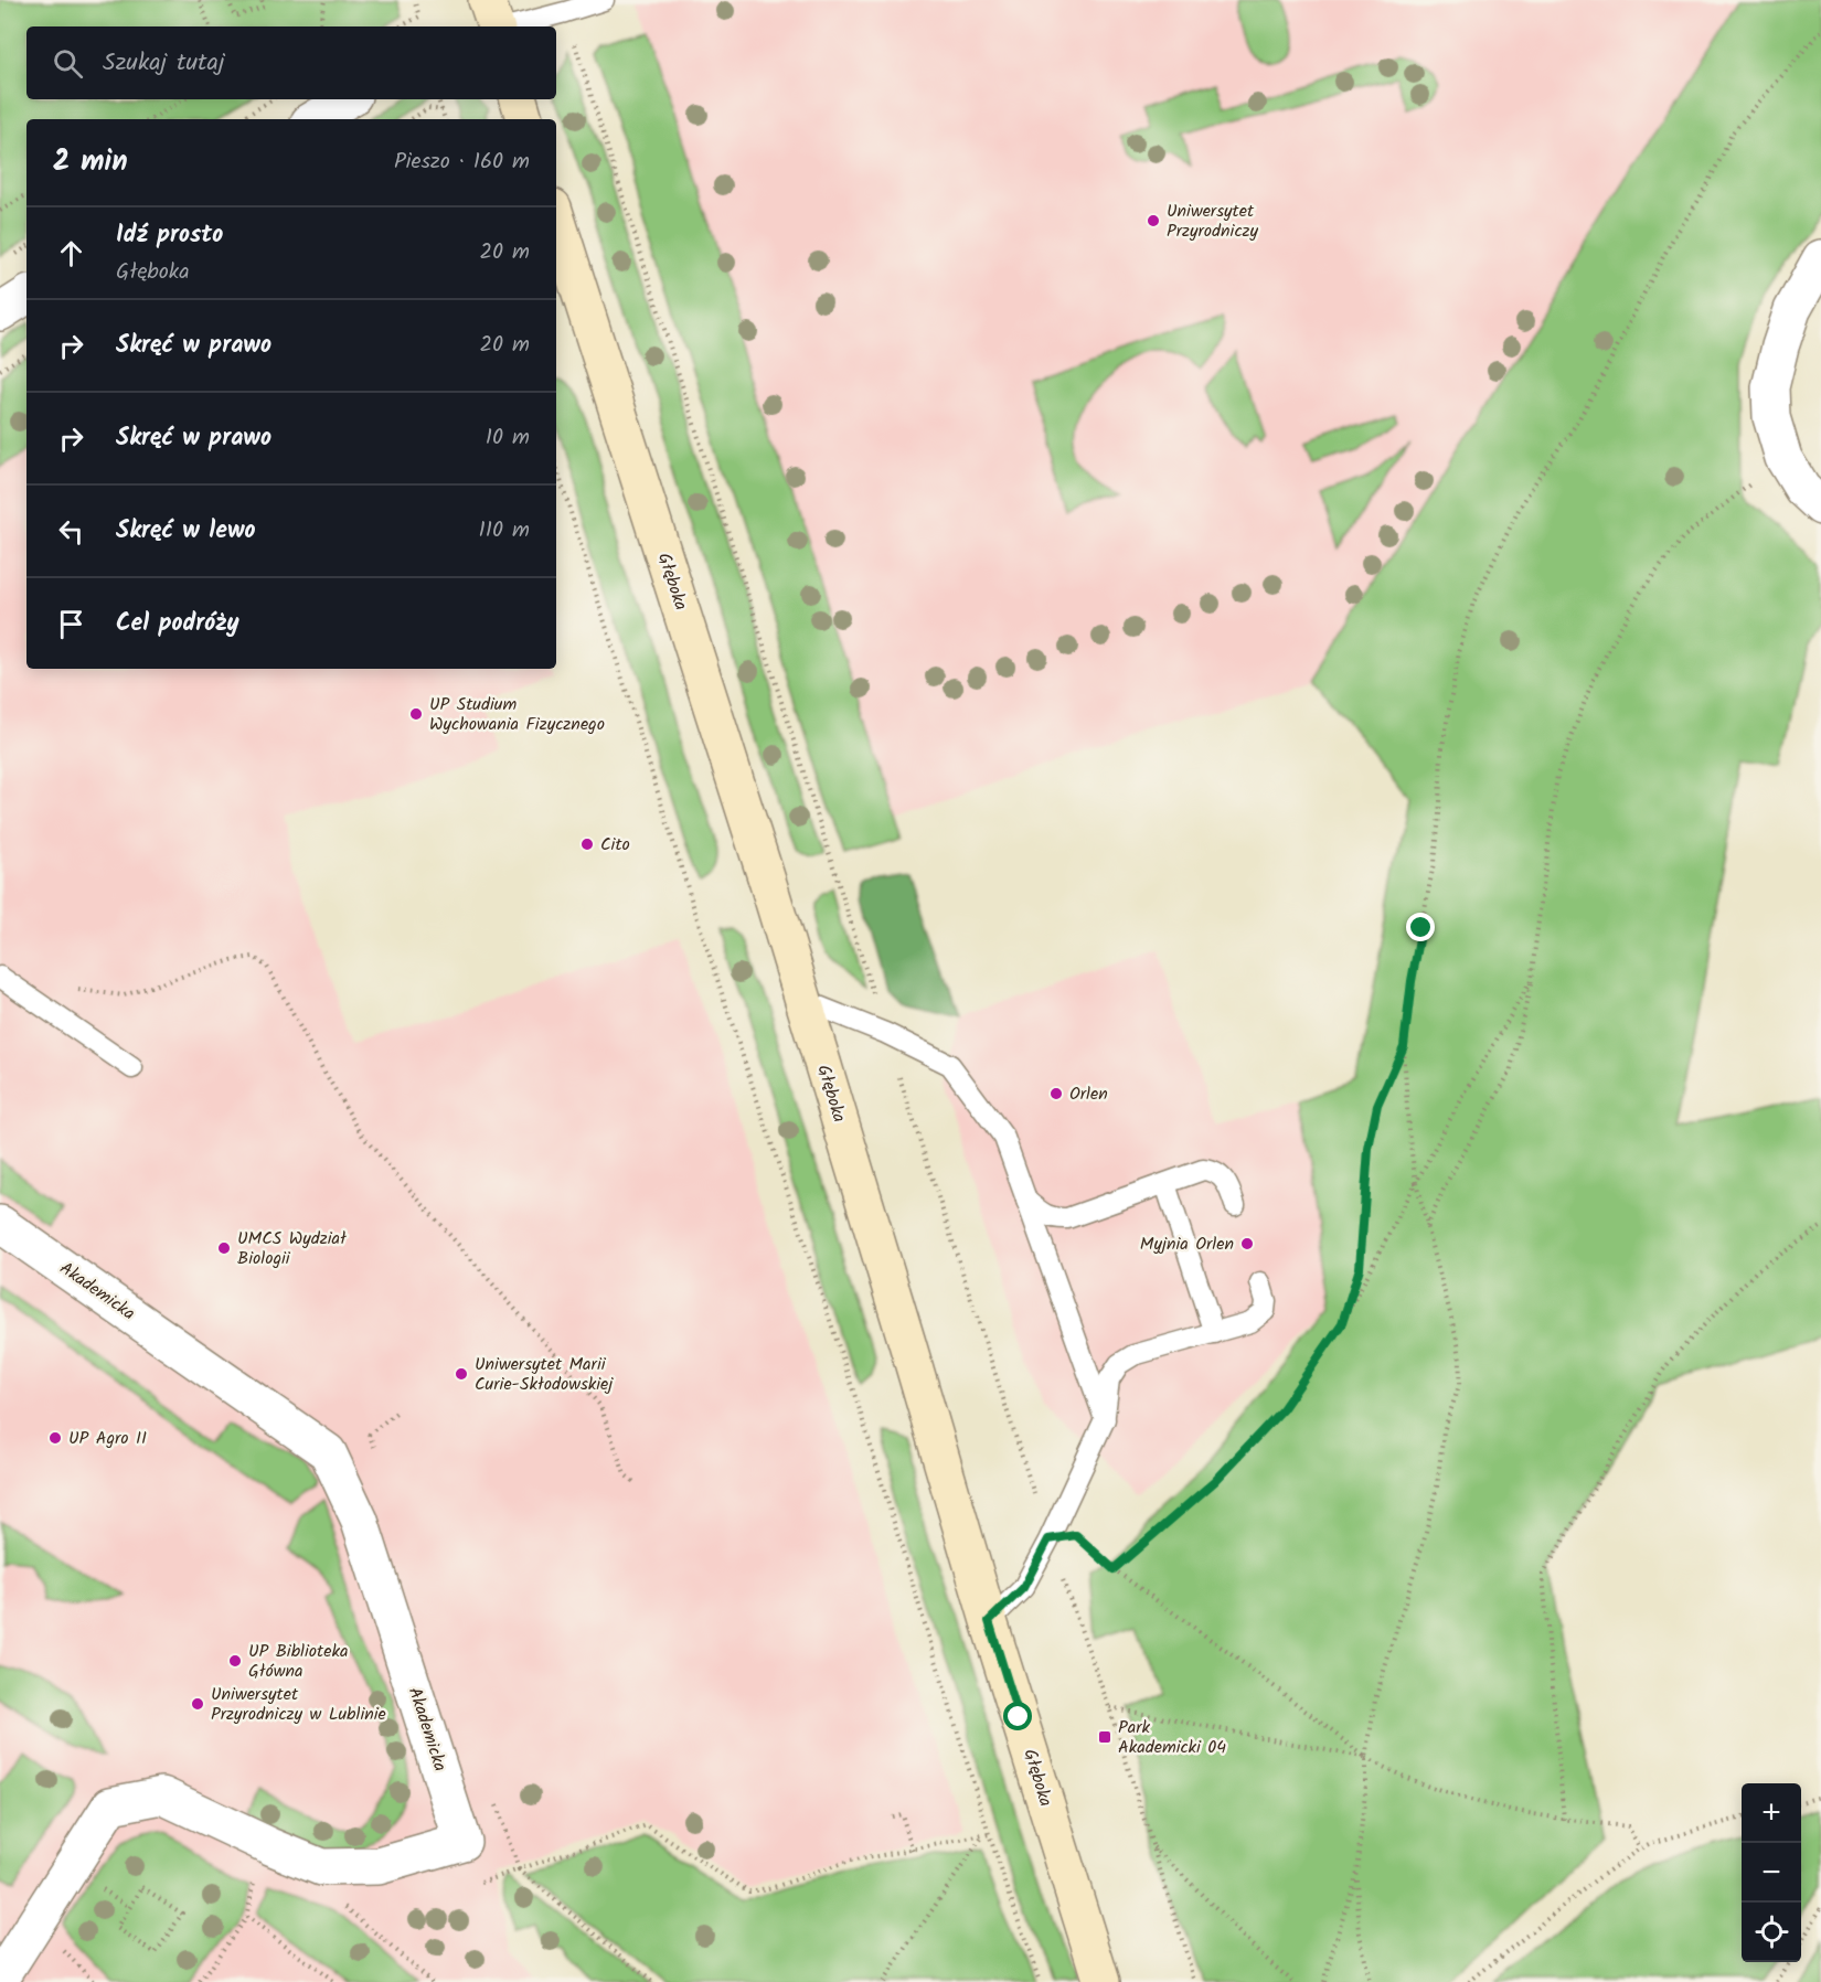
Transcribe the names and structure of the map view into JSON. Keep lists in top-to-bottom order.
{
  "streets": {
    "street": ["Głęboka", "Akademicka"]
  },
  "places": {
    "other": [
      "Uniwersytet Przyrodniczy",
      "UP Studium Wychowania Fizycznego",
      "Cito",
      "Orlen",
      "Myjnia Orlen",
      "UMCS Wydział Biologii",
      "Uniwersytet Marii Curie-Skłodowskiej",
      "UP Agro II",
      "UP Biblioteka Główna",
      "Uniwersytet Przyrodniczy w Lublinie"
    ],
    "transit": ["Park Akademicki 04"]
  },
  "page": {
    "search": "Szukaj tutaj",
    "heading": ["2 min", "Pieszo · 160 m"],
    "list": [
      ["Idź prosto", "Głęboka", "20 m"],
      ["Skręć w prawo", "20 m"],
      ["Skręć w prawo", "10 m"],
      ["Skręć w lewo", "110 m"],
      "Cel podróży"
    ],
    "map_buttons": ["+", "−"]
  }
}
